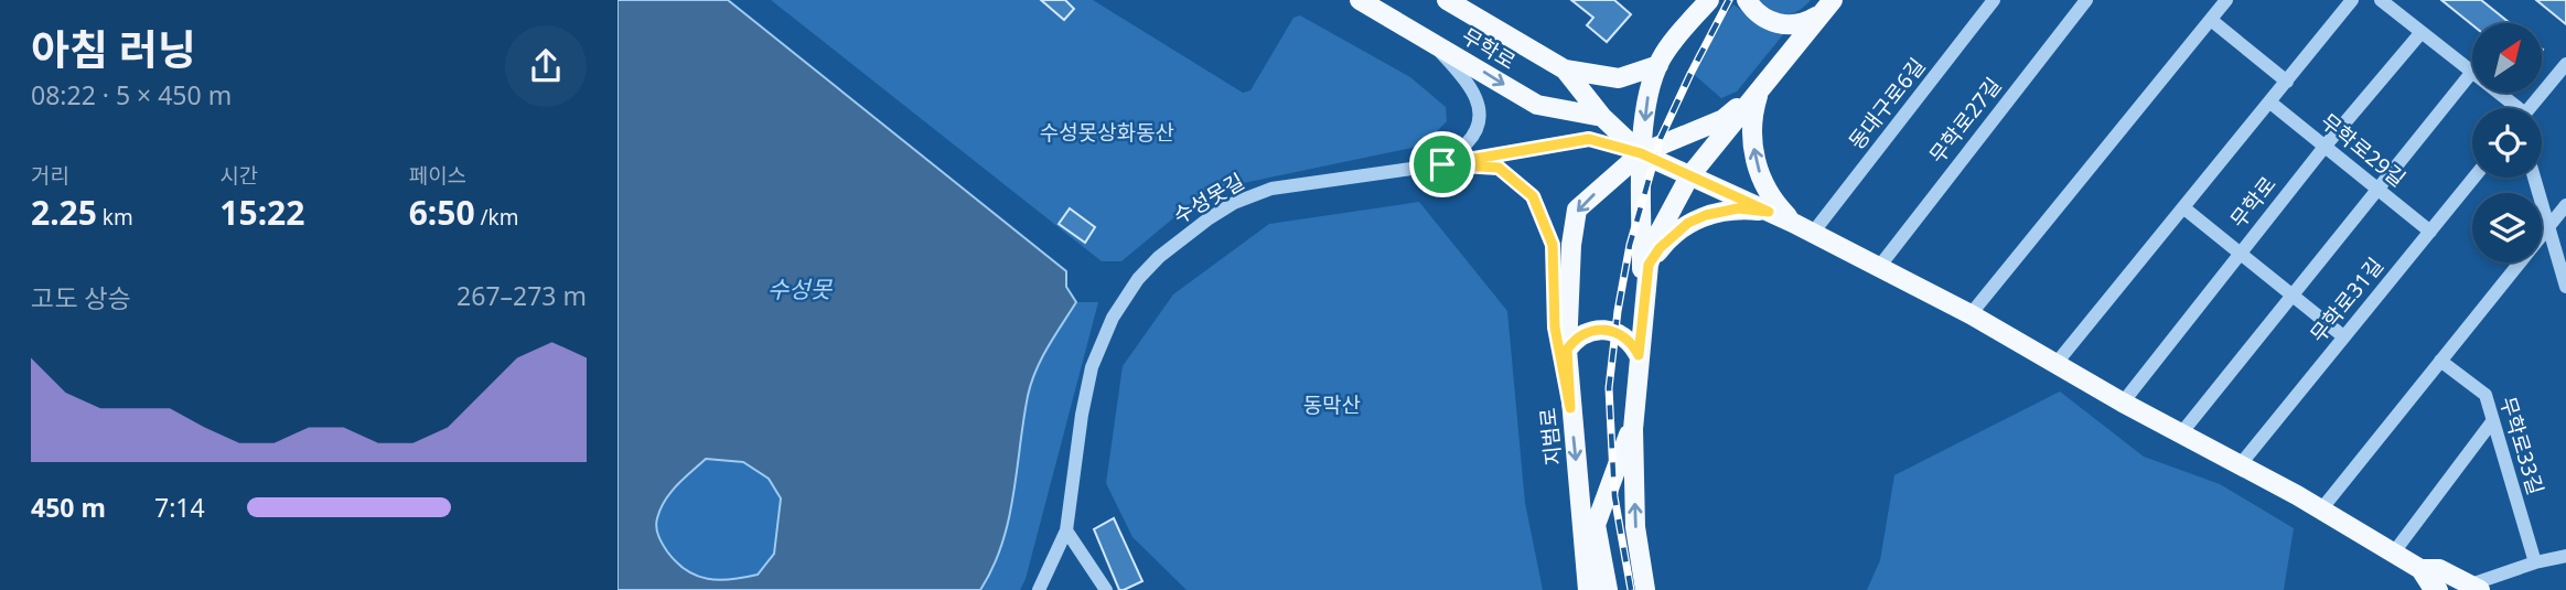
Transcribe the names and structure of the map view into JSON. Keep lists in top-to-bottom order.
{
  "streets": {
    "main road": ["무학로", "지범로"],
    "street": [
      "동대구로6길",
      "무학로27길",
      "무학로29길",
      "수성못길",
      "무학로31길",
      "무학로33길"
    ]
  },
  "crossings": [
    ["무학로", "동대구로6길"],
    ["무학로", "무학로27길"],
    ["무학로", "무학로29길"],
    ["무학로", "수성못길"],
    ["무학로", "무학로31길"],
    ["무학로", "지범로"],
    ["무학로29길", "무학로31길"],
    ["수성못길", "지범로"]
  ],
  "water": ["수성못"],
  "parks": ["수성못상화동산", "동막산"],
  "north": "top right",
  "page": {
    "heading": ["아침 러닝", "08:22 · 5 × 450 m"],
    "stats": [
      ["거리", "2.25 km"],
      ["시간", "15:22"],
      ["페이스", "6:50 /km"]
    ],
    "chart": ["고도 상승", "267–273 m"],
    "list": [
      {
        "name": "450 m",
        "note": "7:14"
      }
    ]
  }
}
